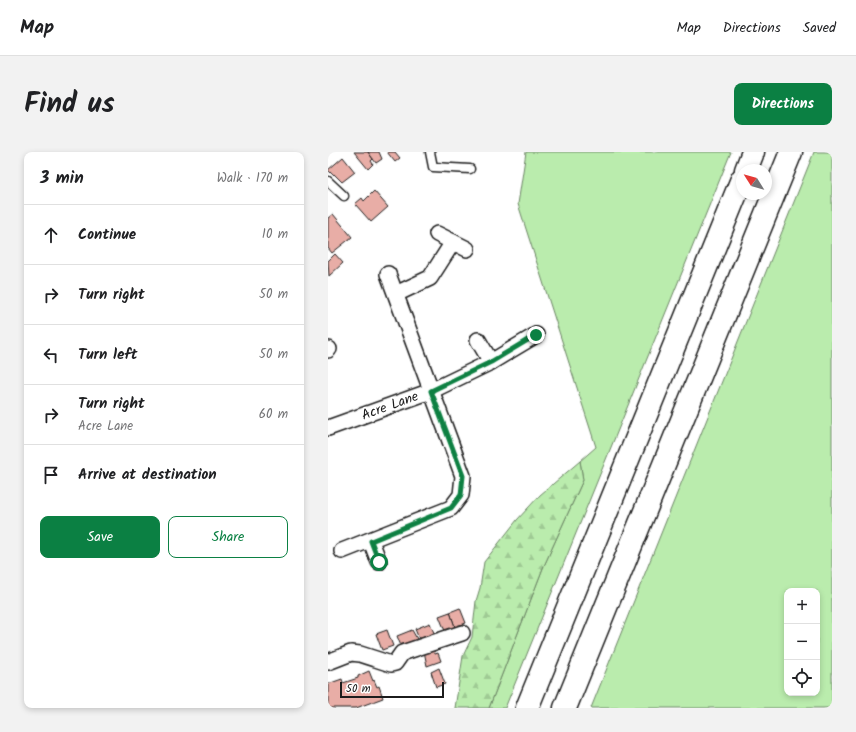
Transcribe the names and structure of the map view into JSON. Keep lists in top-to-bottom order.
{
  "streets": {
    "street": ["Acre Lane"]
  },
  "scale_bar": "50 m",
  "north": "top left",
  "page": {
    "header": "Map",
    "nav": ["Map", "Directions", "Saved"],
    "title": "Find us",
    "buttons": [
      "Directions",
      ["Save", "Share"]
    ],
    "heading": ["3 min", "Walk · 170 m"],
    "list": [
      ["Continue", "10 m"],
      ["Turn right", "50 m"],
      ["Turn left", "50 m"],
      ["Turn right", "Acre Lane", "60 m"],
      "Arrive at destination"
    ],
    "map_buttons": ["+", "−"],
    "scale": "50 m"
  }
}
